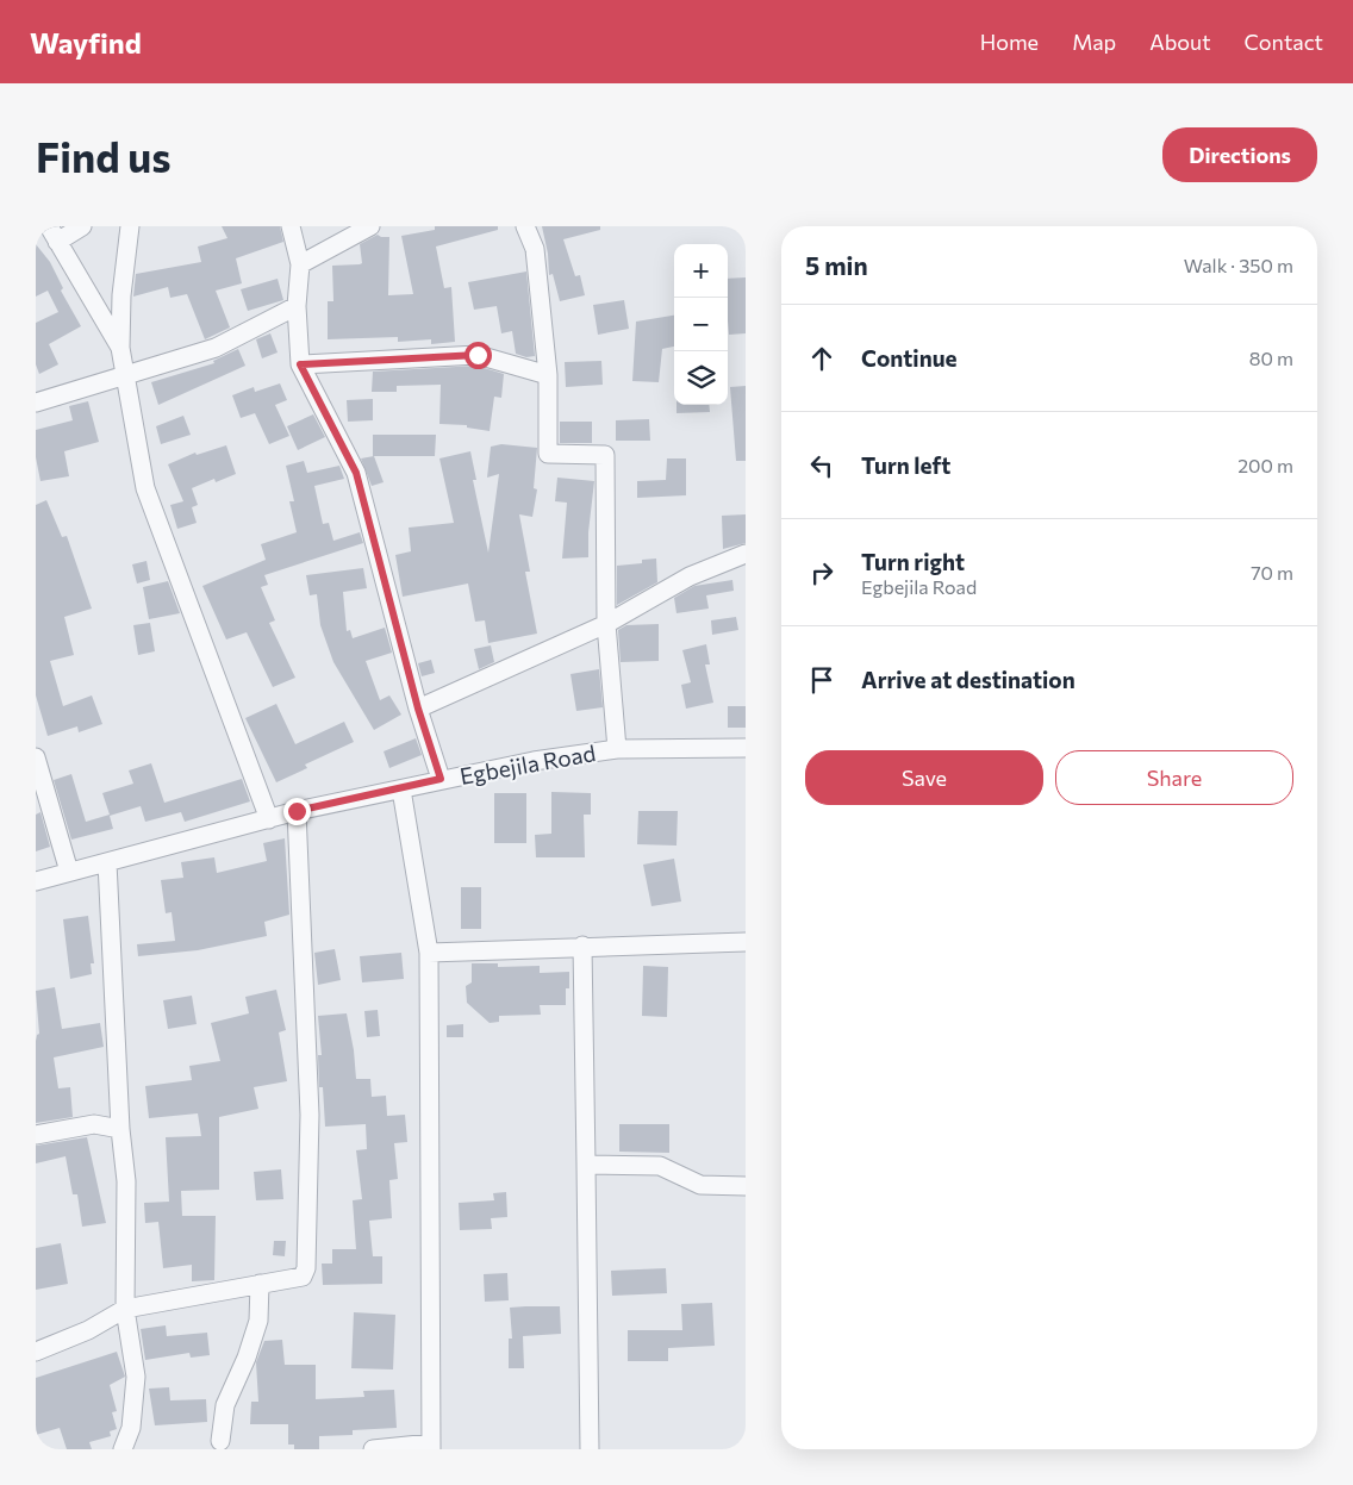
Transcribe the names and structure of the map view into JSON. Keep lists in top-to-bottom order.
{
  "streets": {
    "street": ["Egbejila Road"]
  },
  "page": {
    "header": "Wayfind",
    "nav": [
      "Home",
      "Map",
      "About",
      "Contact"
    ],
    "buttons": [
      "Directions",
      ["Save", "Share"]
    ],
    "title": "Find us",
    "heading": ["5 min", "Walk · 350 m"],
    "map_buttons": ["+", "−"],
    "list": [
      ["Continue", "80 m"],
      ["Turn left", "200 m"],
      ["Turn right", "Egbejila Road", "70 m"],
      "Arrive at destination"
    ]
  }
}
